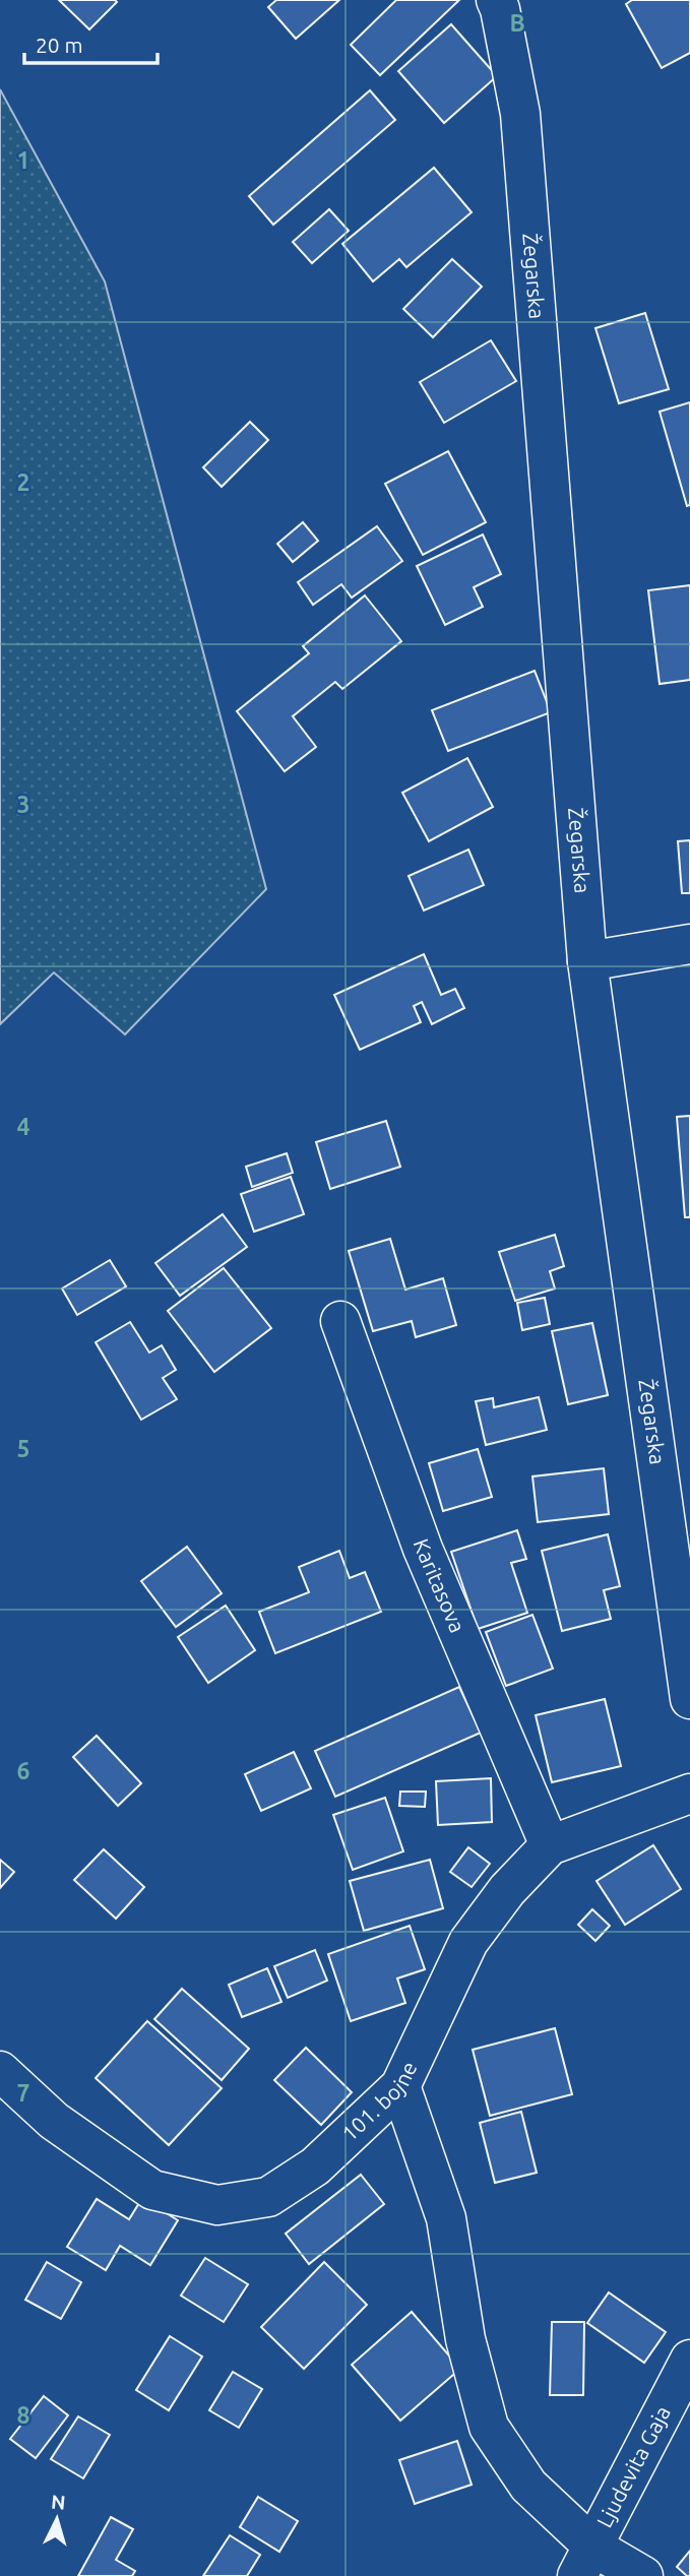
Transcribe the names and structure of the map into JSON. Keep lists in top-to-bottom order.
{
  "streets": {
    "street": [
      "Žegarska",
      "Karitasova",
      "101. bojne",
      "Ljudevita Gaja"
    ]
  },
  "crossings": [
    ["Karitasova", "101. bojne"]
  ],
  "scale_bar": "20 m",
  "north": "top",
  "grid": {
    "columns": ["B"],
    "rows": [
      "1",
      "2",
      "3",
      "4",
      "5",
      "6",
      "7",
      "8"
    ]
  }
}
